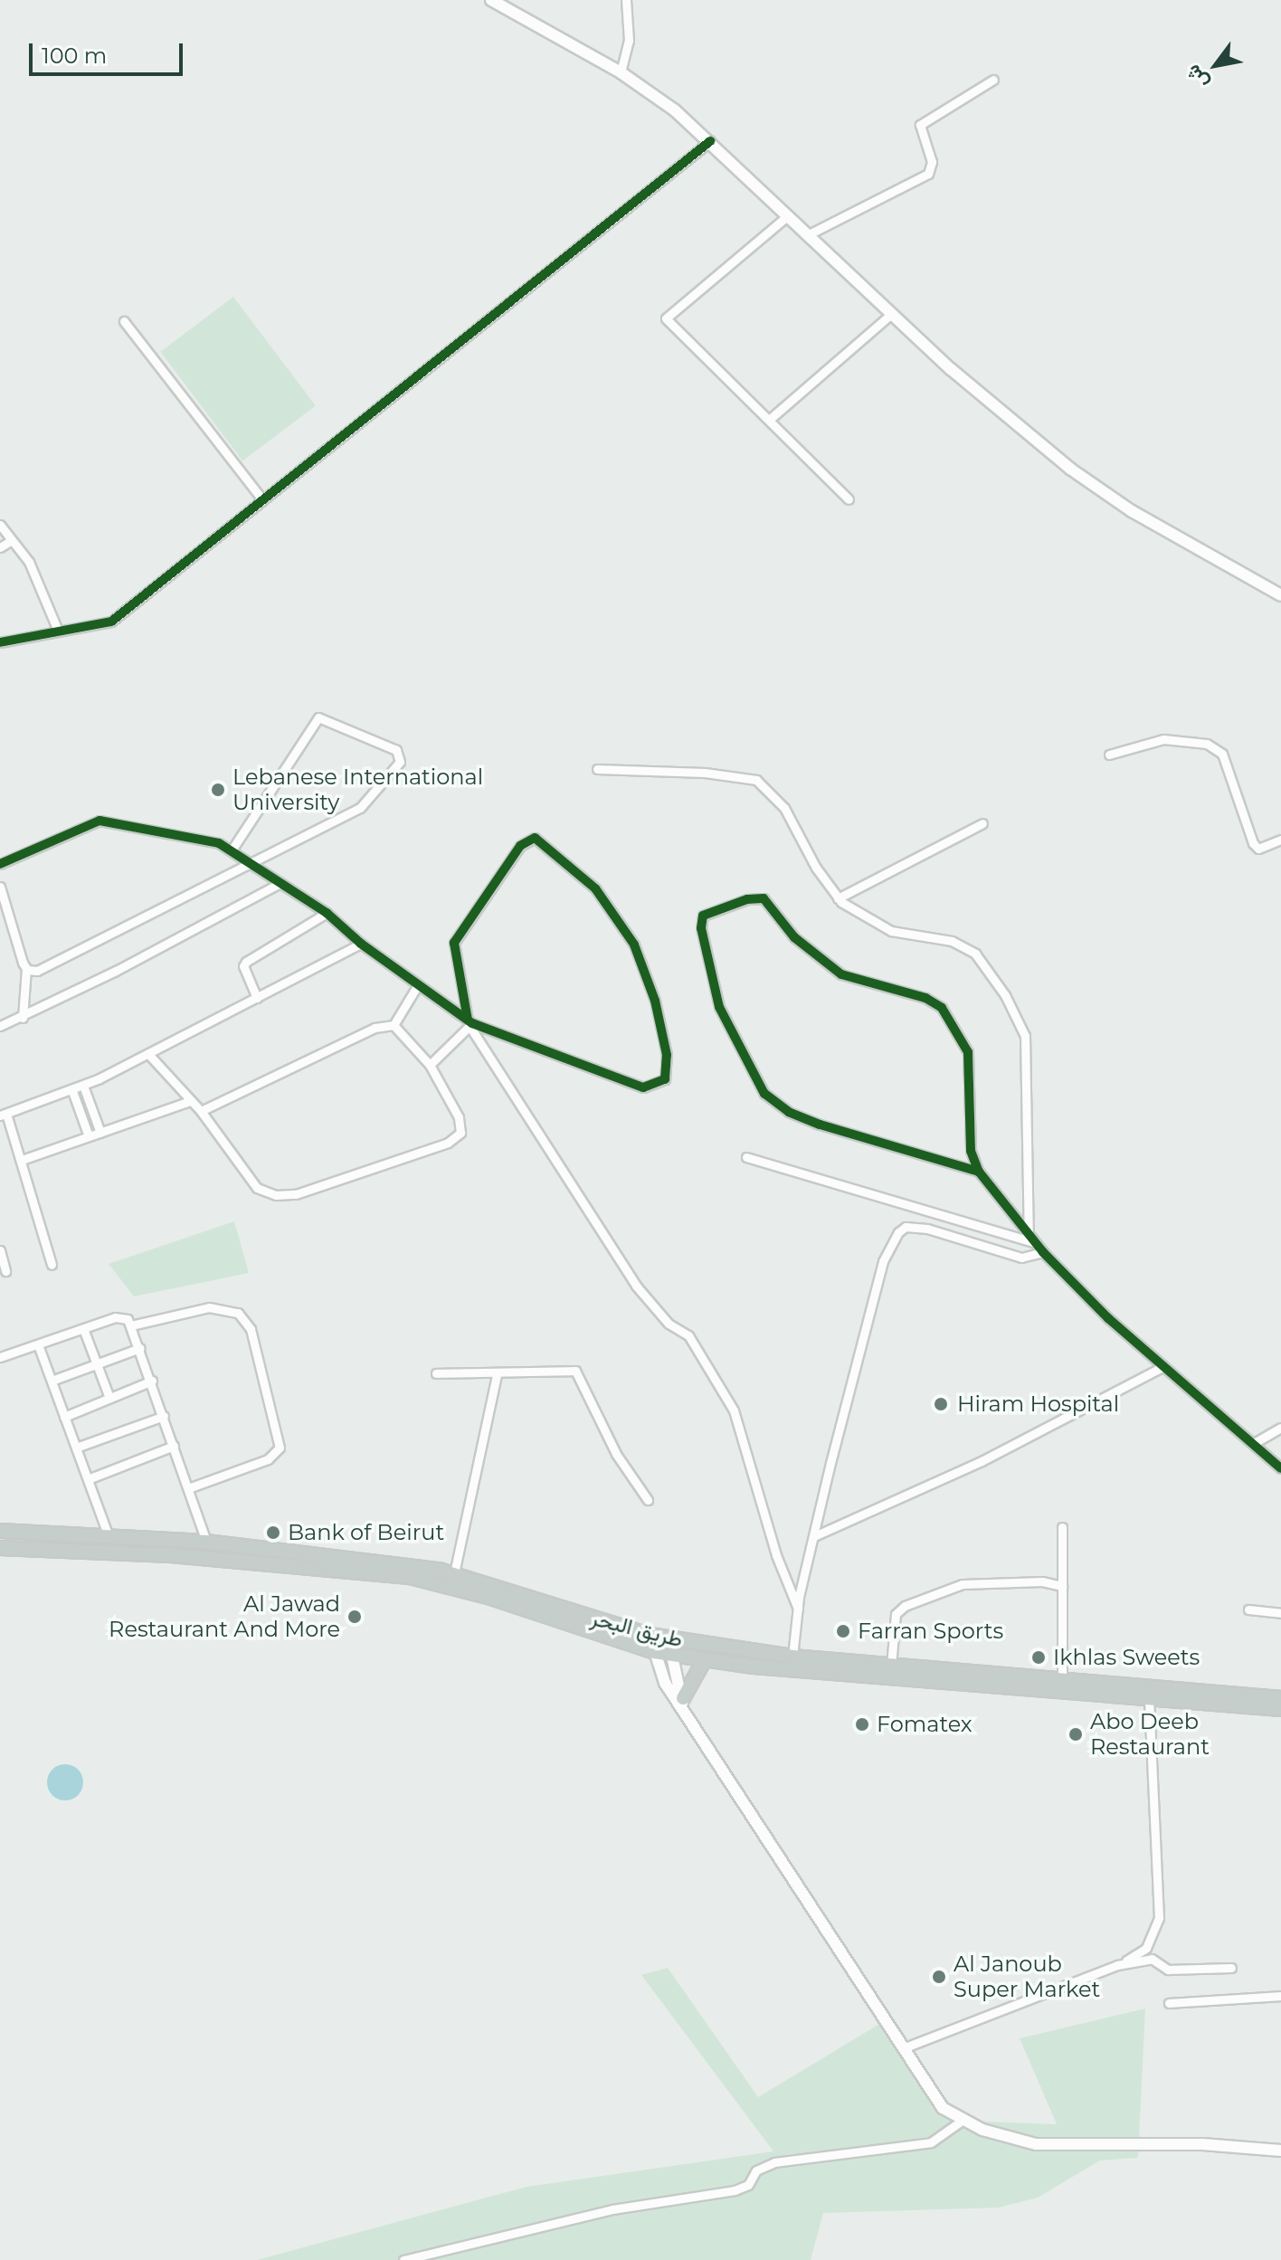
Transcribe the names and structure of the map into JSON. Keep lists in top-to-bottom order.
{
  "streets": {
    "highway": ["طريق البحر"]
  },
  "places": [
    "Lebanese International University",
    "Hiram Hospital",
    "Bank of Beirut",
    "Al Jawad Restaurant And More",
    "Farran Sports",
    "Ikhlas Sweets",
    "Fomatex",
    "Abo Deeb Restaurant",
    "Al Janoub Super Market"
  ],
  "scale_bar": "100 m",
  "north": "bottom left"
}
